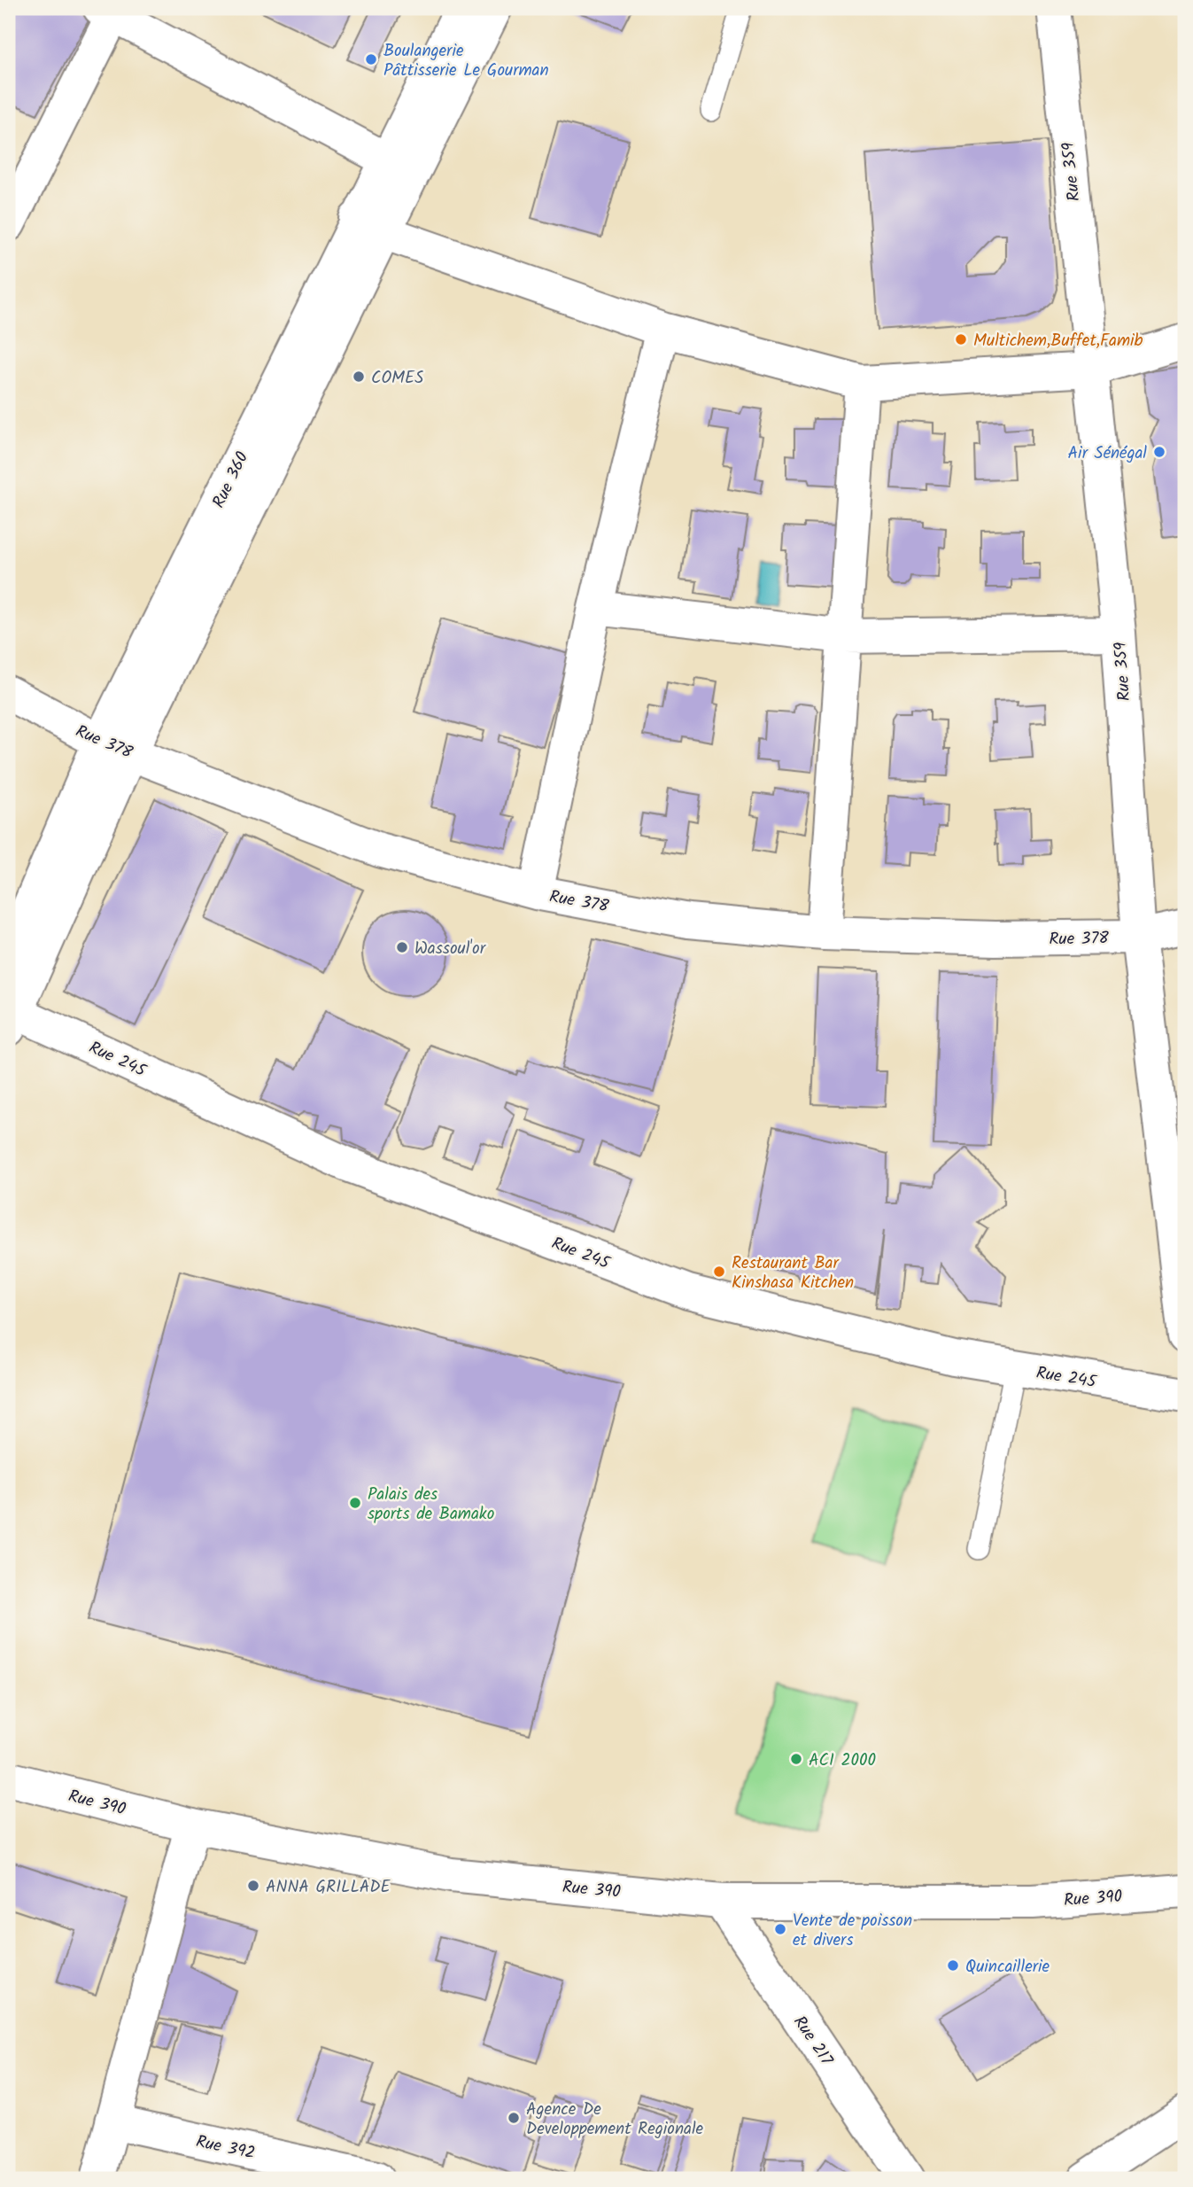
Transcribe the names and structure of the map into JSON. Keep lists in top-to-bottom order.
{
  "streets": {
    "street": [
      "Rue 359",
      "Rue 360",
      "Rue 378",
      "Rue 245",
      "Rue 390",
      "Rue 217",
      "Rue 392"
    ]
  },
  "crossings": [
    ["Rue 359", "Rue 378"],
    ["Rue 360", "Rue 378"],
    ["Rue 390", "Rue 217"]
  ],
  "places": [
    "Boulangerie Pâttisserie Le Gourman",
    "Multichem,Buffet,Famib",
    "COMES",
    "Air Sénégal",
    "Wassoul'or",
    "Restaurant Bar Kinshasa Kitchen",
    "Palais des sports de Bamako",
    "ACI 2000",
    "ANNA GRILLADE",
    "Vente de poisson et divers",
    "Quincaillerie",
    "Agence De Developpement Regionale"
  ]
}
